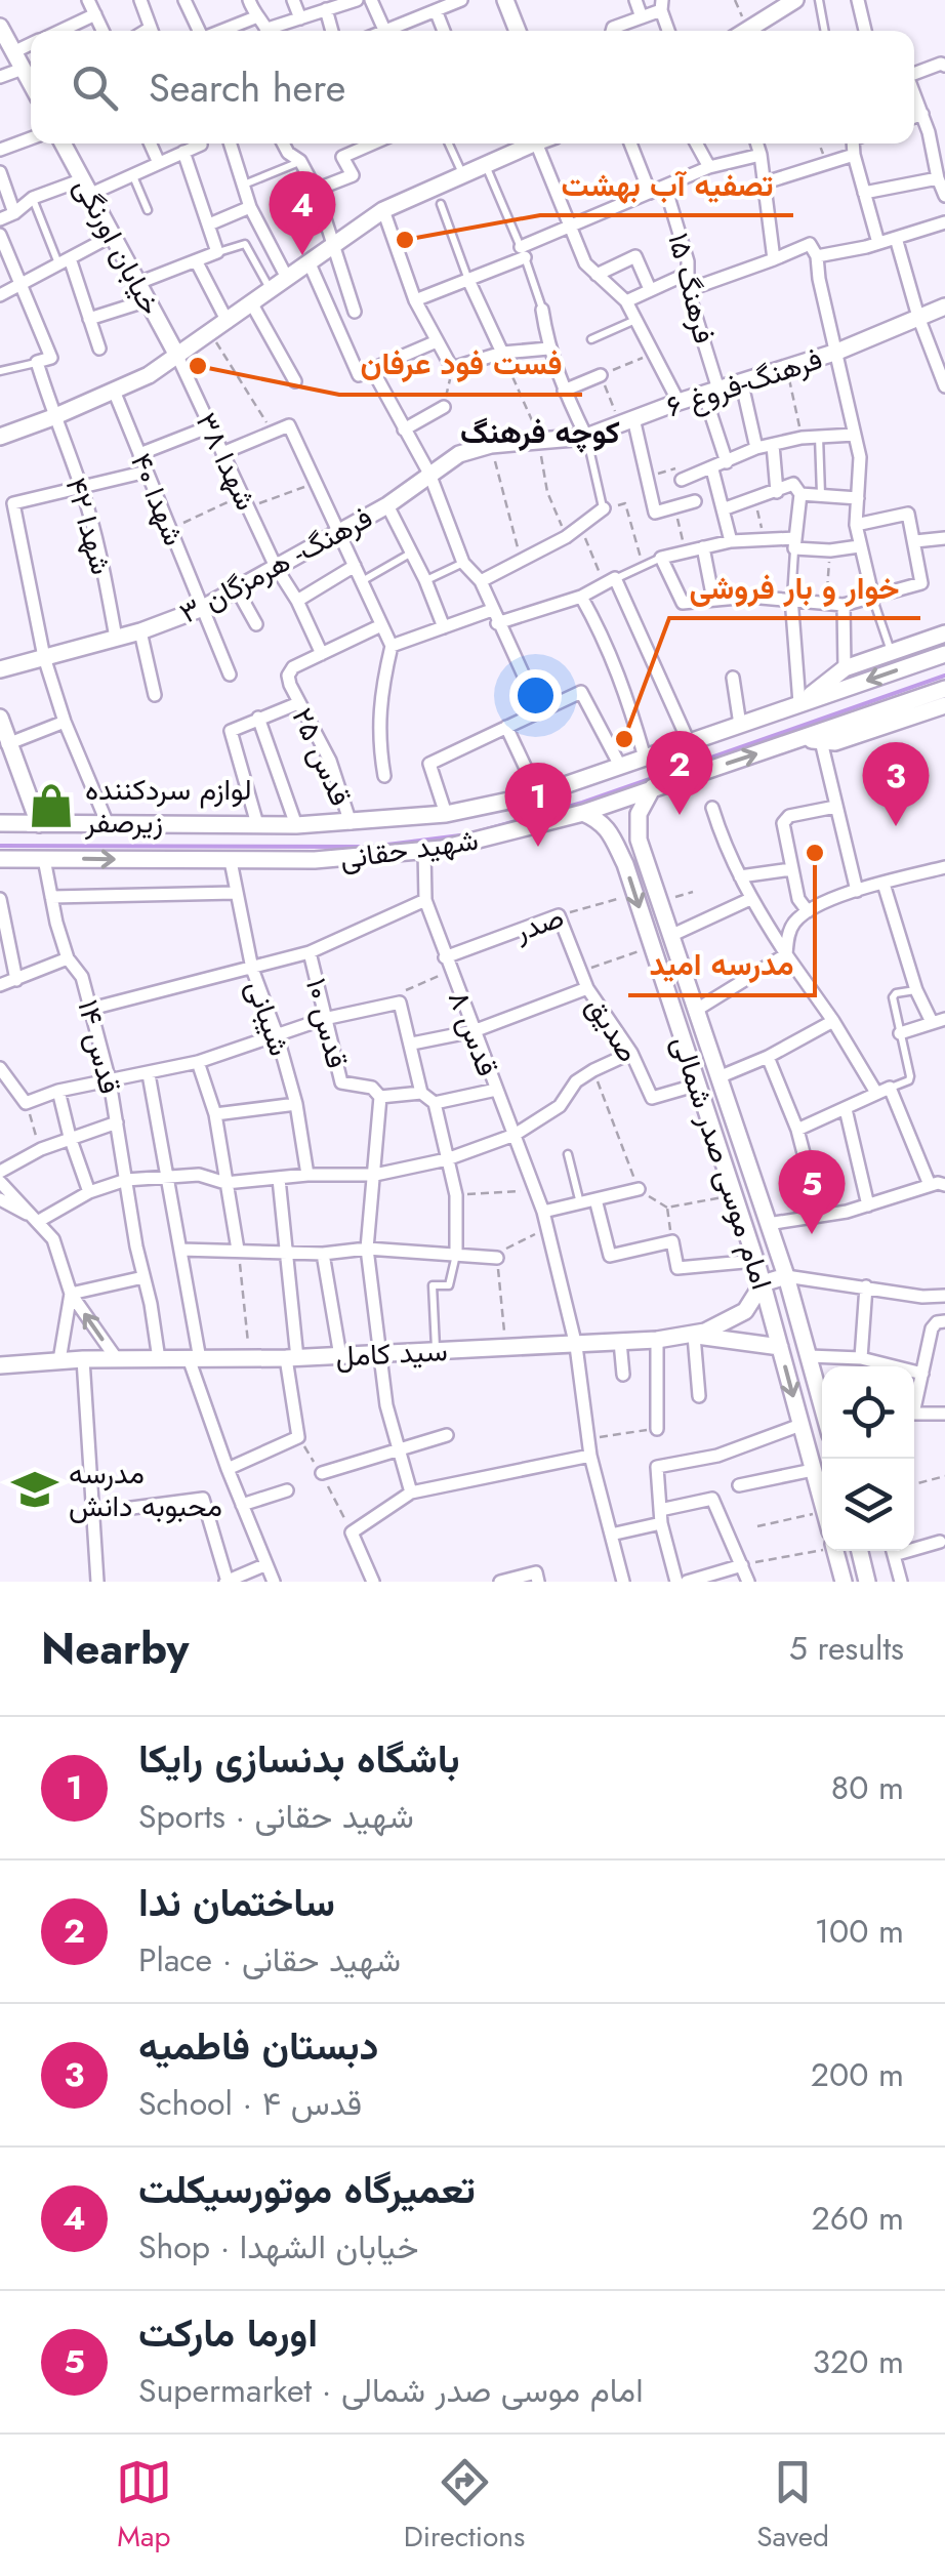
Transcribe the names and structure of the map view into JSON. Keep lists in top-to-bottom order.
{
  "streets": {
    "main road": [
      "خیابان اورنگی",
      "فرهنگ-فروغ ۶",
      "فرهنگ- هرمزگان ۳",
      "شهید حقانی",
      "امام موسی صدر شمالی",
      "سید کامل"
    ],
    "street": [
      "فرهنگ ۱۵",
      "شهدا ۳۸",
      "شهدا ۴۰",
      "شهدا ۴۲",
      "قدس ۲۵",
      "صدر",
      "شیبانی",
      "قدس ۱۰",
      "صدیق",
      "قدس ۸",
      "قدس ۱۴"
    ]
  },
  "crossings": [
    ["خیابان اورنگی", "شهدا ۳۸"],
    ["فرهنگ ۱۵", "فرهنگ-فروغ ۶"],
    ["فرهنگ-فروغ ۶", "فرهنگ- هرمزگان ۳"],
    ["شهدا ۳۸", "فرهنگ- هرمزگان ۳"],
    ["شهدا ۳۸", "قدس ۲۵"],
    ["شهدا ۴۰", "فرهنگ- هرمزگان ۳"],
    ["شهدا ۴۲", "فرهنگ- هرمزگان ۳"],
    ["قدس ۲۵", "شهید حقانی"],
    ["شهید حقانی", "شیبانی"],
    ["شهید حقانی", "قدس ۸"],
    ["شهید حقانی", "قدس ۱۴"],
    ["شهید حقانی", "امام موسی صدر شمالی"],
    ["صدر", "صدیق"],
    ["صدر", "قدس ۸"],
    ["صدر", "امام موسی صدر شمالی"],
    ["صدیق", "امام موسی صدر شمالی"],
    ["قدس ۸", "سید کامل"],
    ["قدس ۱۴", "سید کامل"],
    ["امام موسی صدر شمالی", "سید کامل"]
  ],
  "districts": ["کوچه فرهنگ"],
  "places": {
    "other": [
      "تصفیه آب بهشت",
      "فست فود عرفان",
      "خوار و بار فروشی",
      "مدرسه امید"
    ],
    "shop": ["لوازم سردکننده زیرصفر"],
    "school or university": ["مدرسه محبوبه دانش"]
  },
  "page": {
    "search": "Search here",
    "pins": [
      "4",
      "2",
      "3",
      "1",
      "5"
    ],
    "heading": ["Nearby", "5 results"],
    "list": [
      {
        "mark": "1",
        "name": "باشگاه بدنسازی رایکا",
        "note": "Sports · شهید حقانی",
        "value": "80 m"
      },
      {
        "mark": "2",
        "name": "ساختمان ندا",
        "note": "Place · شهید حقانی",
        "value": "100 m"
      },
      {
        "mark": "3",
        "name": "دبستان فاطمیه",
        "note": "School · قدس ۴",
        "value": "200 m"
      },
      {
        "mark": "4",
        "name": "تعمیرگاه موتورسیکلت",
        "note": "Shop · خیابان الشهدا",
        "value": "260 m"
      },
      {
        "mark": "5",
        "name": "اورما مارکت",
        "note": "Supermarket · امام موسی صدر شمالی",
        "value": "320 m"
      }
    ],
    "nav": ["Map", "Directions", "Saved"]
  }
}
